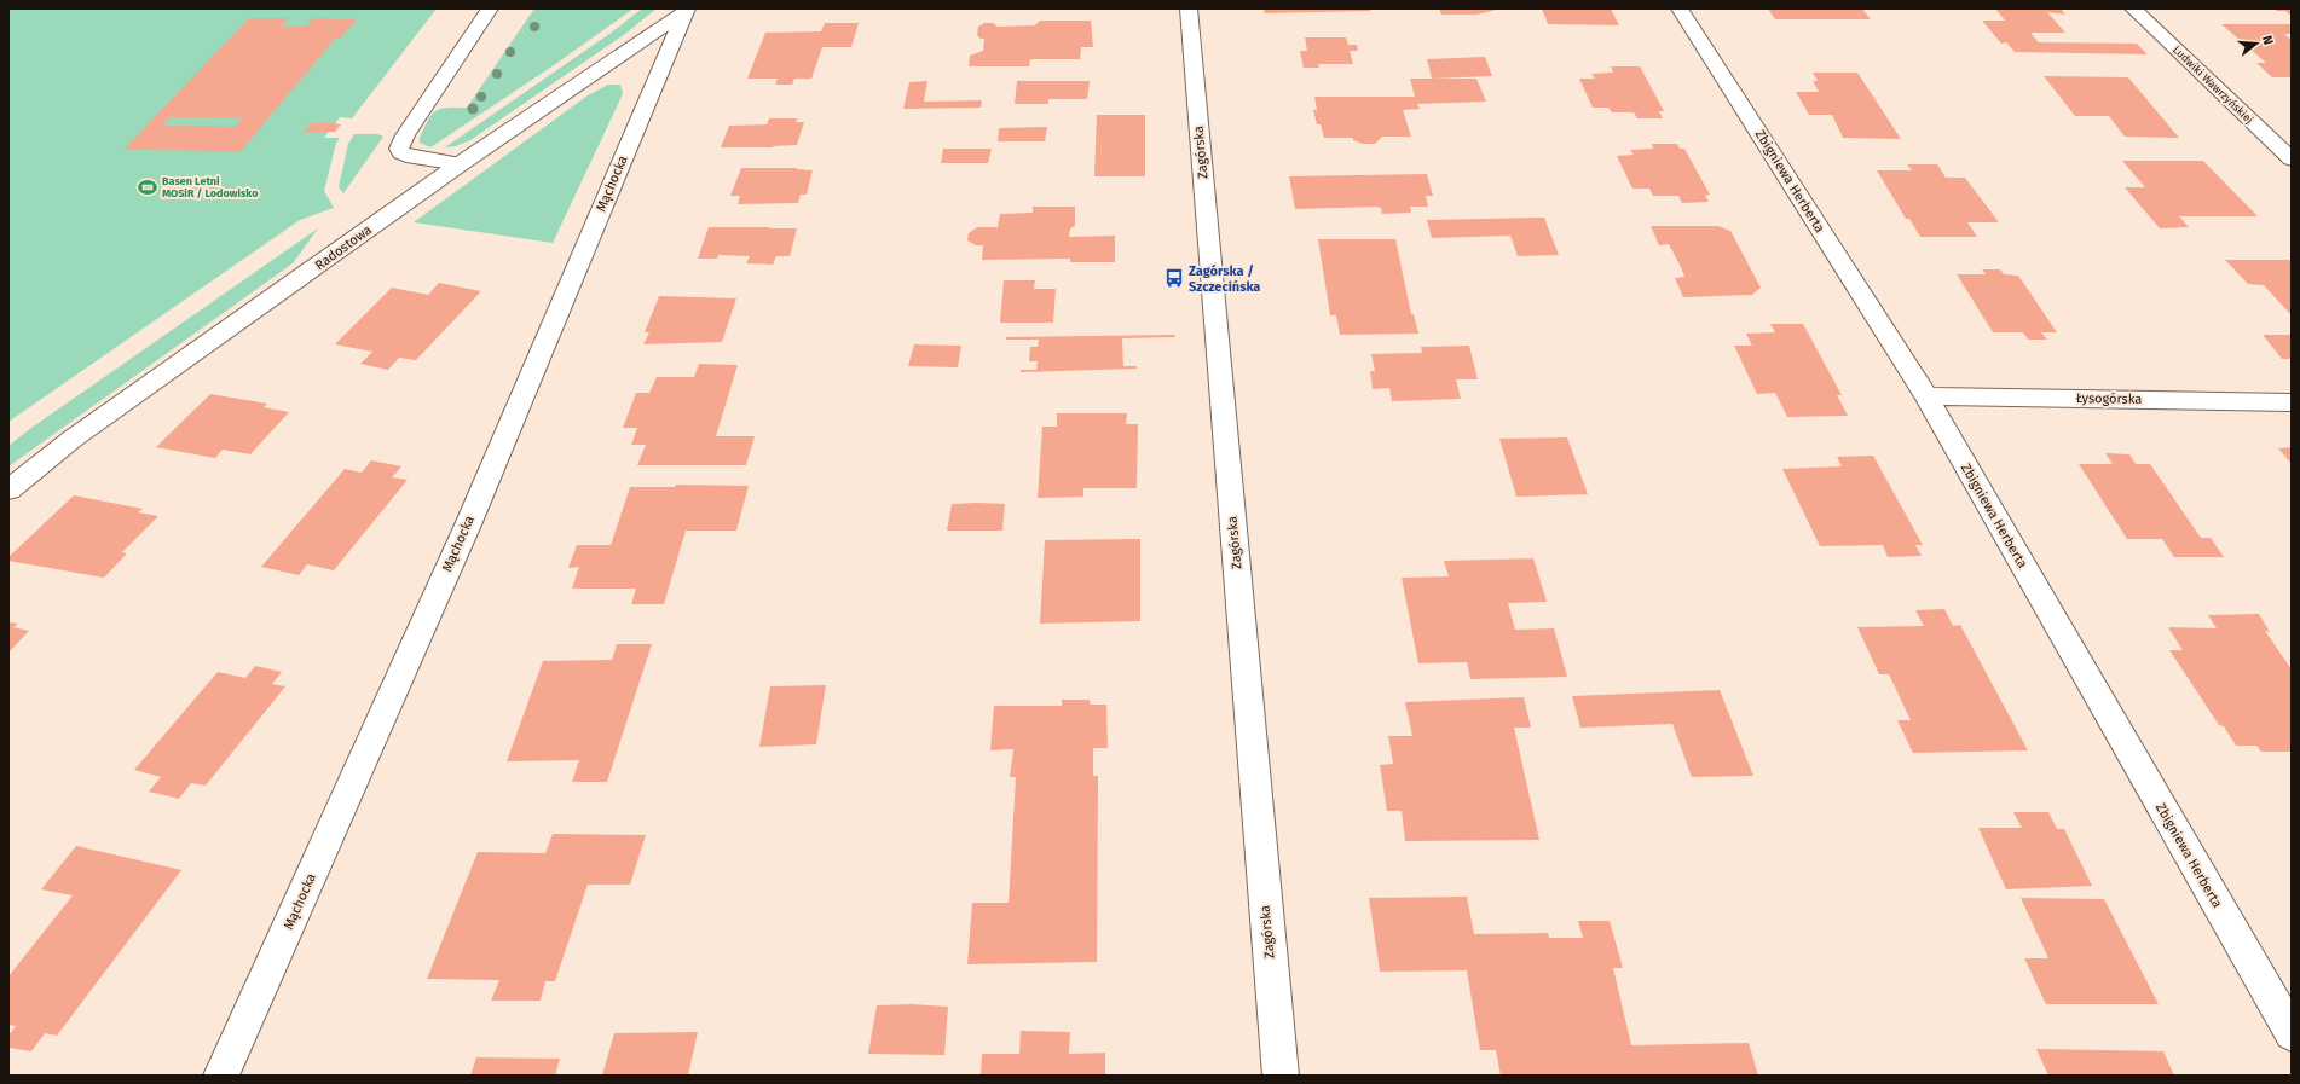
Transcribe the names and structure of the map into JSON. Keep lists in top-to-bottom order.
{
  "streets": {
    "street": [
      "Ludwiki Wawrzyńskiej",
      "Zagórska",
      "Zbigniewa Herberta",
      "Mąchocka",
      "Radostowa",
      "Łysogórska"
    ]
  },
  "crossings": [
    ["Zbigniewa Herberta", "Łysogórska"],
    ["Mąchocka", "Radostowa"]
  ],
  "places": {
    "sports": ["Basen Letni MOSiR / Lodowisko"],
    "bus stop": ["Zagórska / Szczecińska"]
  },
  "north": "right"
}
